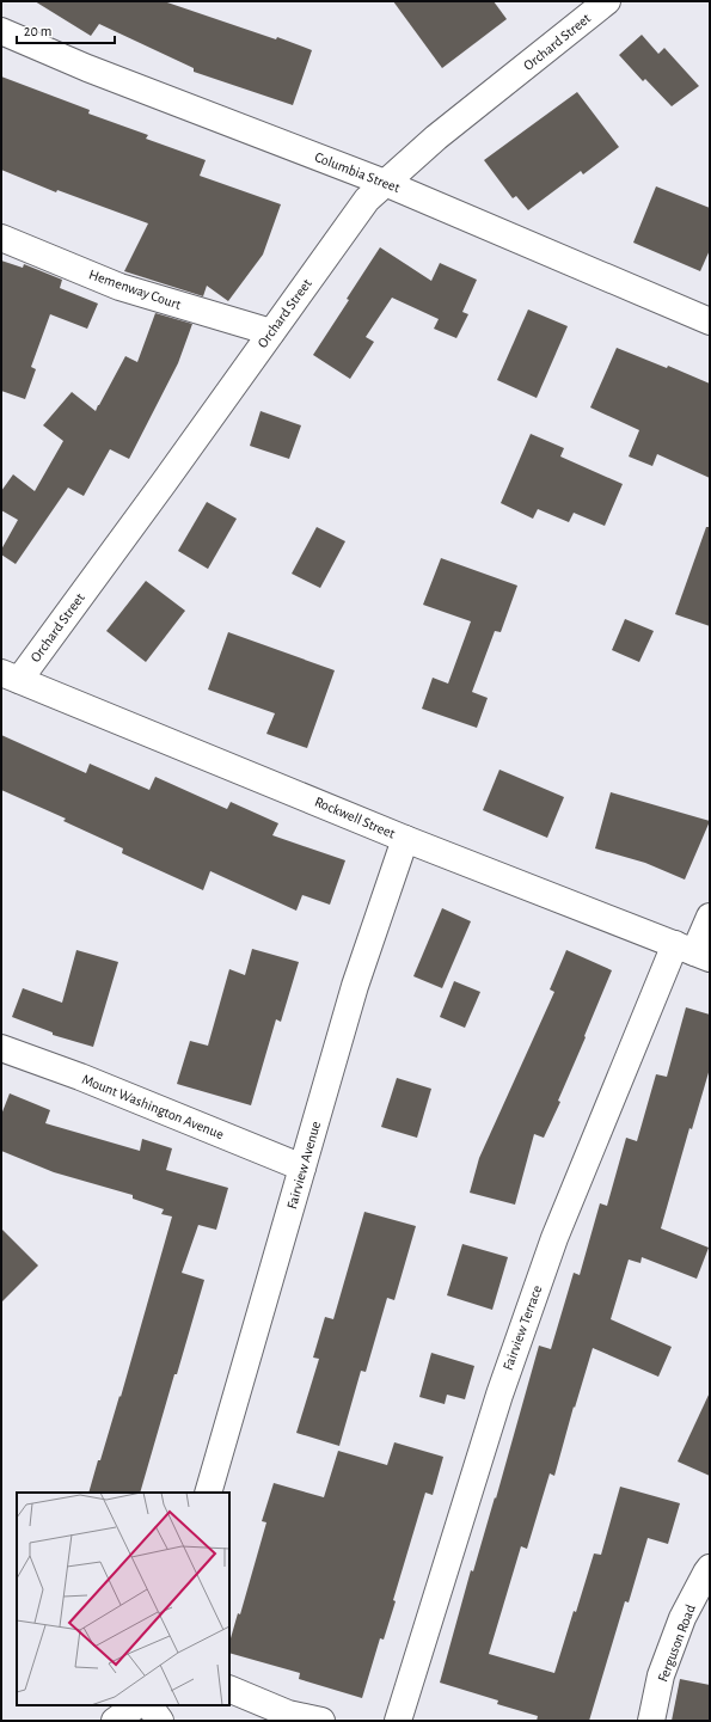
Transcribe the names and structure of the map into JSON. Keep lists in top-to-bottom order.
{
  "streets": {
    "street": [
      "Orchard Street",
      "Columbia Street",
      "Hemenway Court",
      "Rockwell Street",
      "Mount Washington Avenue",
      "Fairview Avenue",
      "Fairview Terrace",
      "Ferguson Road"
    ]
  },
  "crossings": [
    ["Orchard Street", "Columbia Street"],
    ["Orchard Street", "Hemenway Court"],
    ["Orchard Street", "Rockwell Street"],
    ["Rockwell Street", "Fairview Avenue"],
    ["Rockwell Street", "Fairview Terrace"],
    ["Mount Washington Avenue", "Fairview Avenue"]
  ],
  "scale_bar": "20 m"
}
